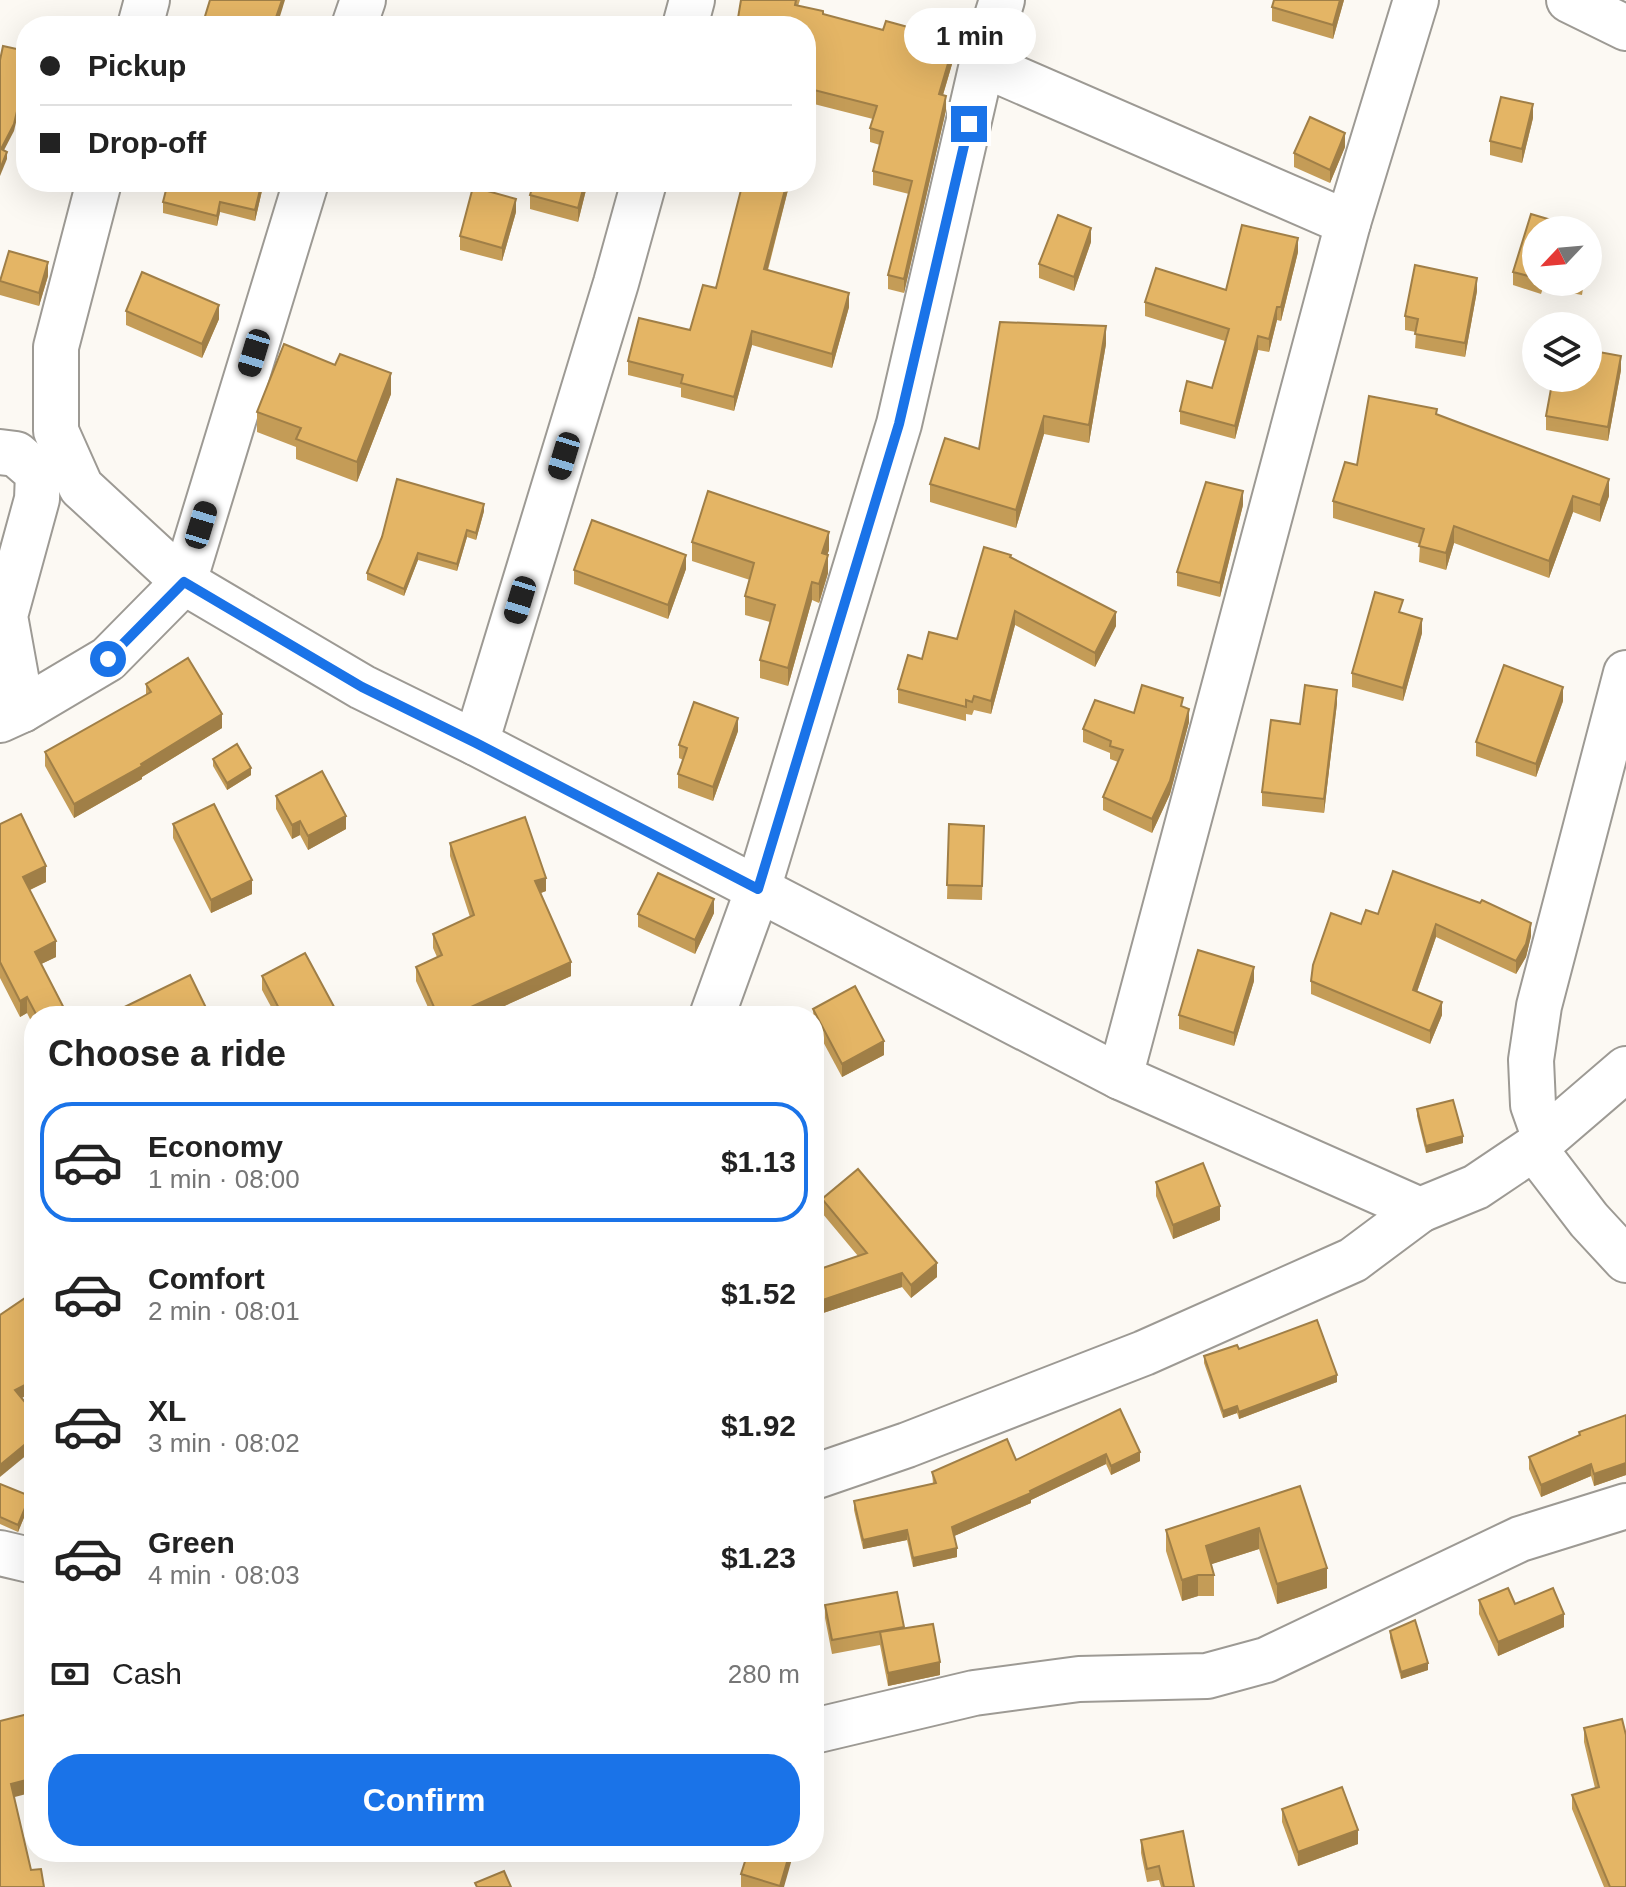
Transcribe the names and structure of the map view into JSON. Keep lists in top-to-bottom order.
{
  "north": "bottom left",
  "page": {
    "bubble": "1 min",
    "banner": ["Pickup", "Drop-off"],
    "heading": "Choose a ride",
    "list": [
      {
        "name": "Economy",
        "note": "1 min · 08:00",
        "value": "$1.13"
      },
      {
        "name": "Comfort",
        "note": "2 min · 08:01",
        "value": "$1.52"
      },
      {
        "name": "XL",
        "note": "3 min · 08:02",
        "value": "$1.92"
      },
      {
        "name": "Green",
        "note": "4 min · 08:03",
        "value": "$1.23"
      }
    ],
    "pay": ["Cash", "280 m"],
    "buttons": "Confirm"
  }
}
